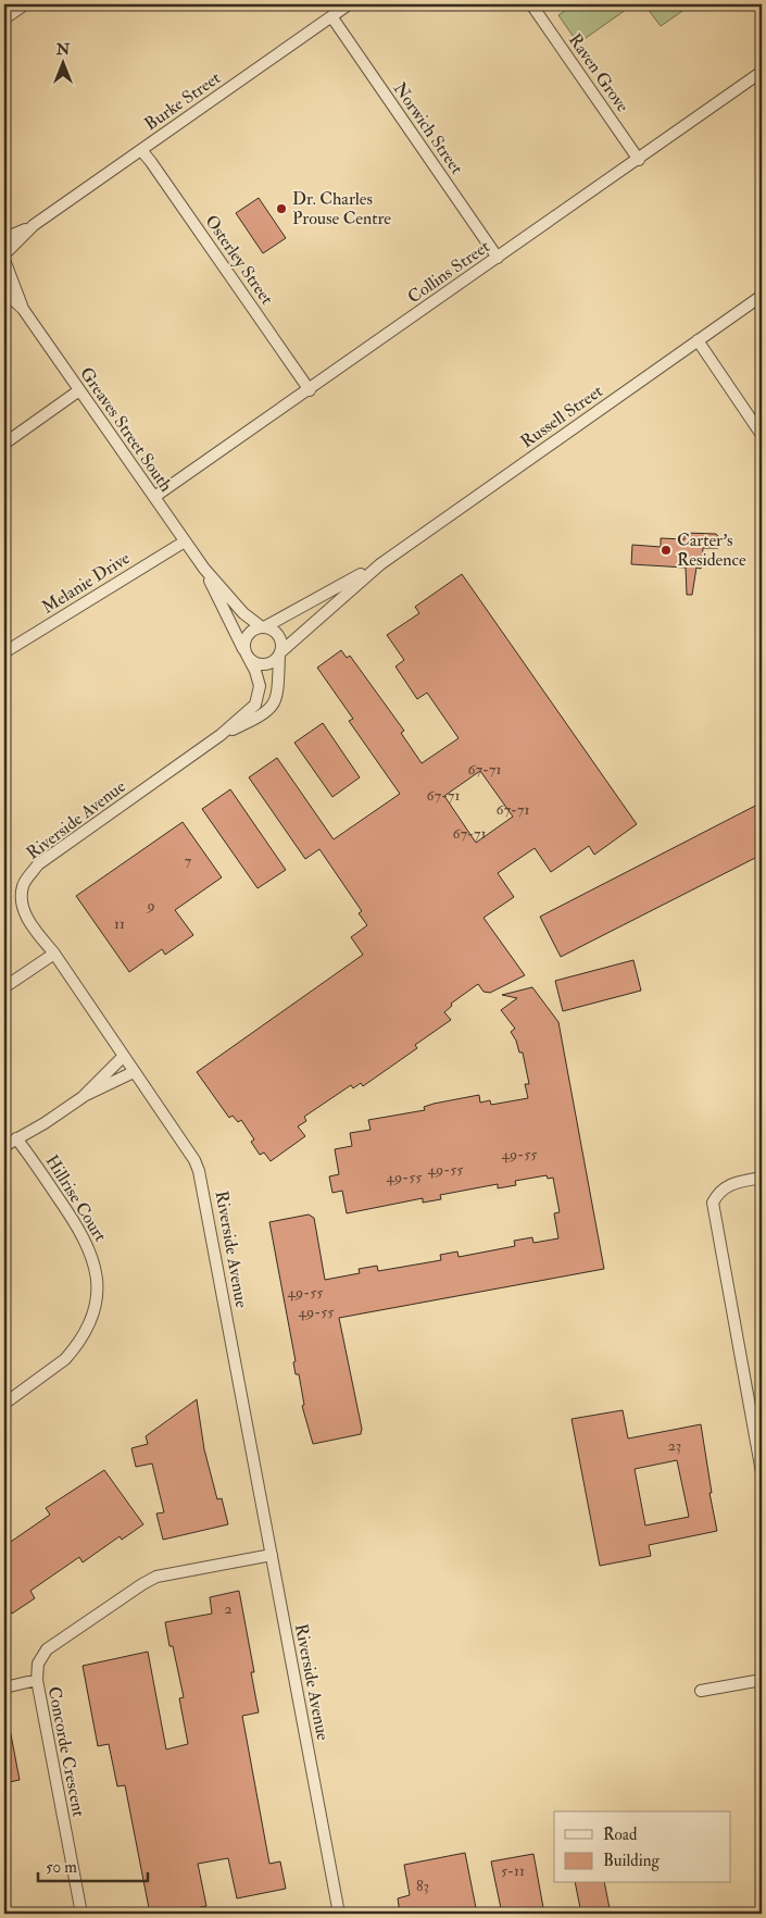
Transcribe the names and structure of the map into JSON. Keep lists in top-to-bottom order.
{
  "streets": {
    "street": [
      "Raven Grove",
      "Burke Street",
      "Norwich Street",
      "Osterley Street",
      "Collins Street",
      "Russell Street",
      "Greaves Street South",
      "Melanie Drive",
      "Riverside Avenue",
      "Hillrise Court",
      "Concorde Crescent"
    ]
  },
  "crossings": [
    ["Raven Grove", "Collins Street"],
    ["Burke Street", "Norwich Street"],
    ["Burke Street", "Osterley Street"],
    ["Norwich Street", "Collins Street"],
    ["Osterley Street", "Collins Street"],
    ["Collins Street", "Greaves Street South"],
    ["Russell Street", "Greaves Street South"],
    ["Russell Street", "Riverside Avenue"],
    ["Greaves Street South", "Melanie Drive"],
    ["Greaves Street South", "Riverside Avenue"],
    ["Riverside Avenue", "Concorde Crescent"]
  ],
  "places": ["Dr. Charles Prouse Centre", "Carter's Residence"],
  "house_numbers": [
    "67-71",
    "67-71",
    "67-71",
    "67-71",
    "7",
    "9",
    "11",
    "49-55",
    "49-55",
    "49-55",
    "49-55",
    "49-55",
    "23",
    "2",
    "5-11",
    "83"
  ],
  "legend": ["Road", "Building"],
  "scale_bar": "50 m",
  "north": "top"
}
